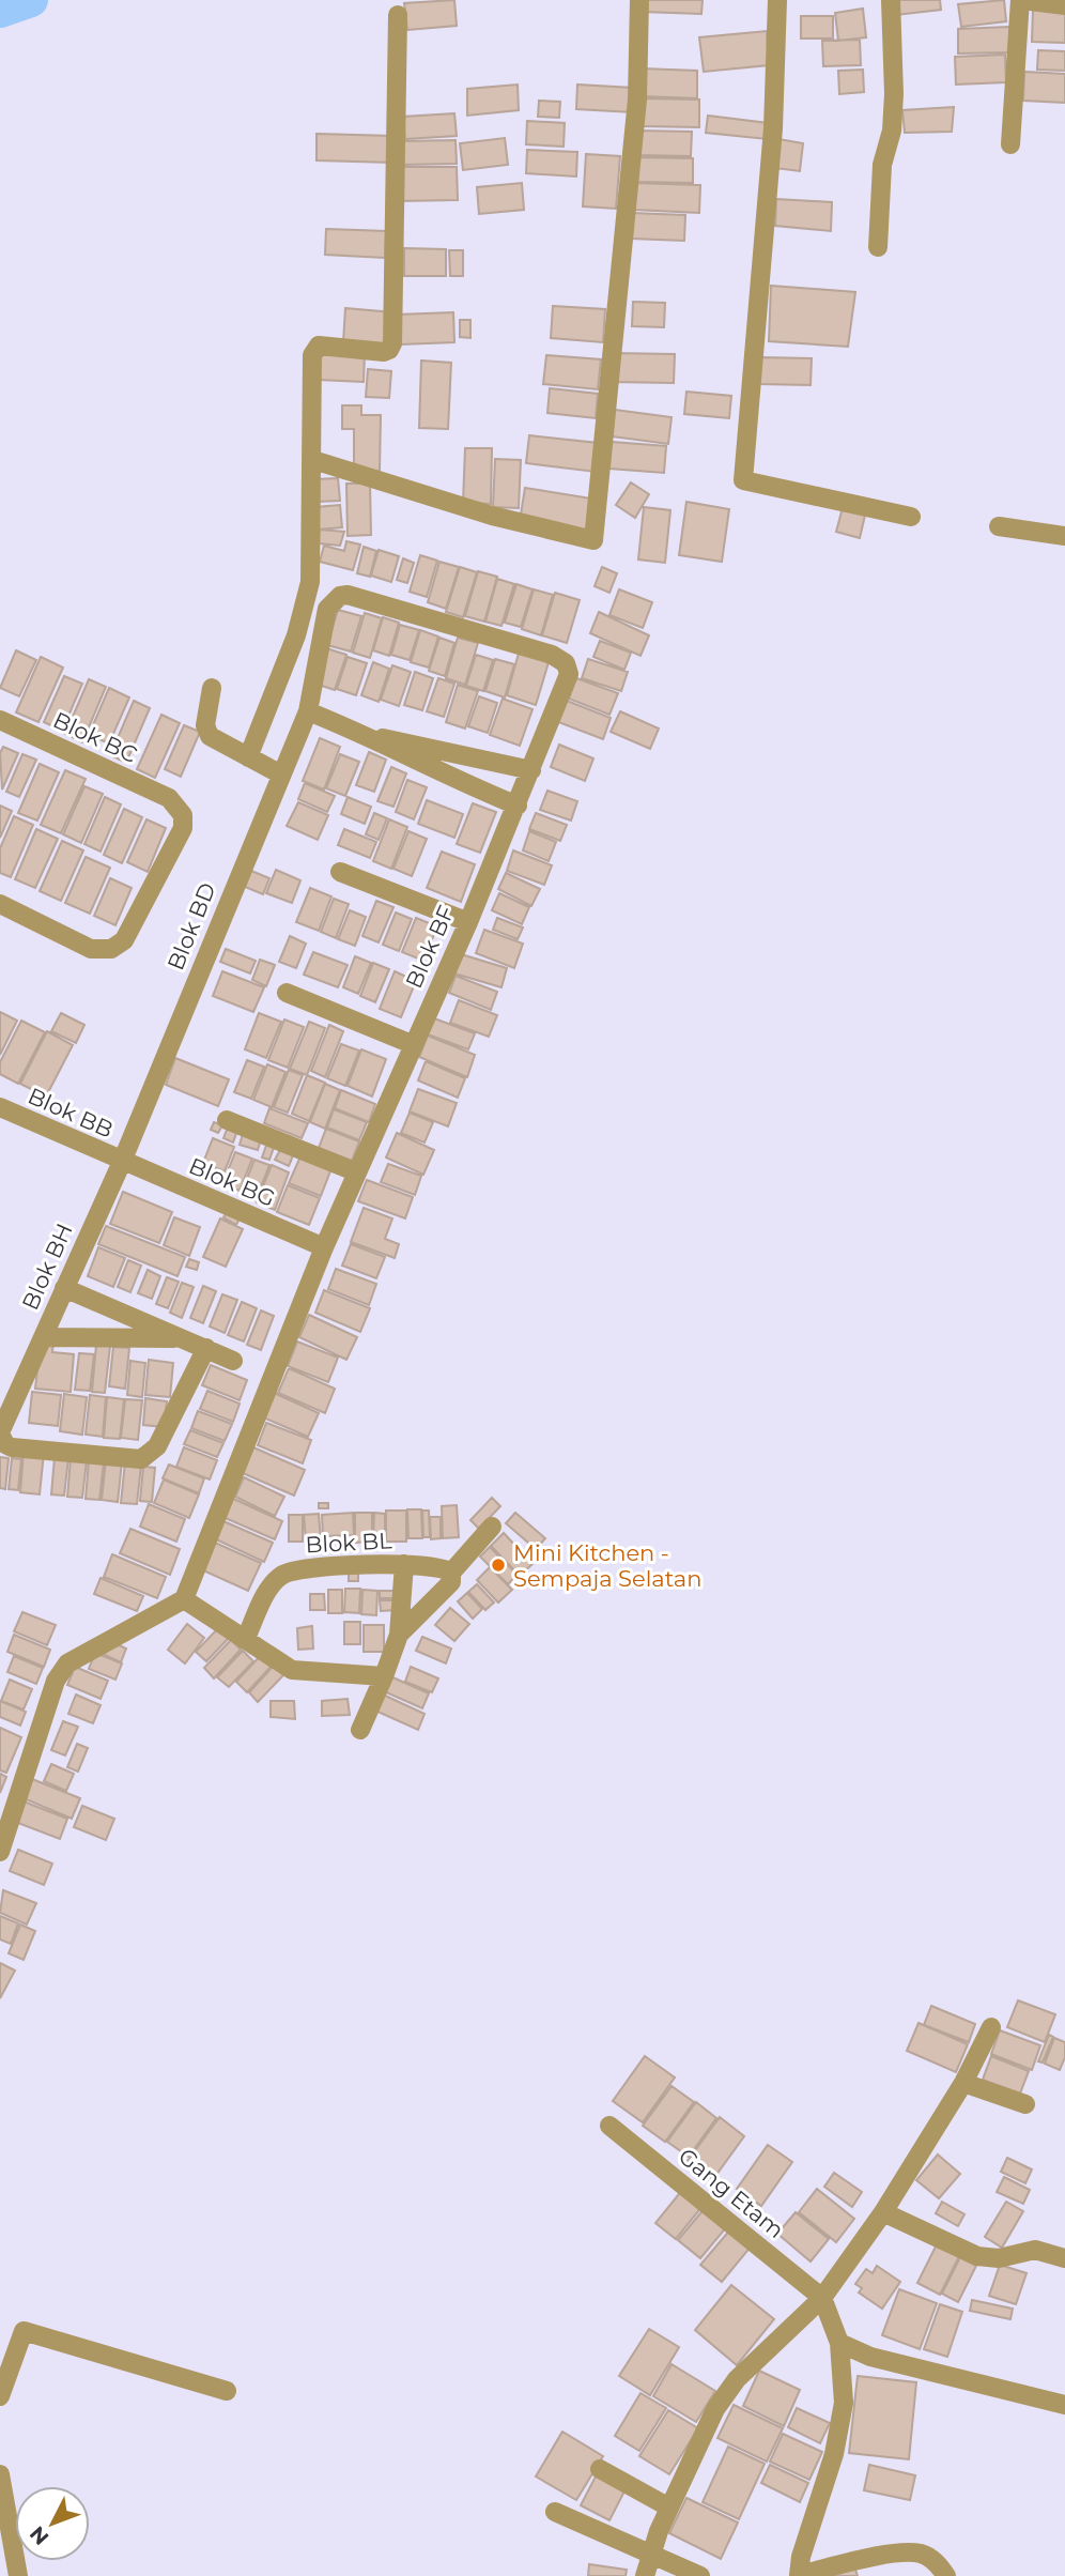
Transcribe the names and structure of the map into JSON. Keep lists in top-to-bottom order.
{
  "streets": {
    "street": [
      "Blok BC",
      "Blok BD",
      "Blok BF",
      "Blok BB",
      "Blok BG",
      "Blok BH",
      "Blok BL",
      "Gang Etam"
    ]
  },
  "crossings": [
    ["Blok BD", "Blok BF"],
    ["Blok BD", "Blok BB"],
    ["Blok BD", "Blok BG"],
    ["Blok BD", "Blok BH"],
    ["Blok BF", "Blok BG"],
    ["Blok BB", "Blok BG"],
    ["Blok BB", "Blok BH"],
    ["Blok BG", "Blok BH"]
  ],
  "places": ["Mini Kitchen - Sempaja Selatan"],
  "north": "bottom left"
}
